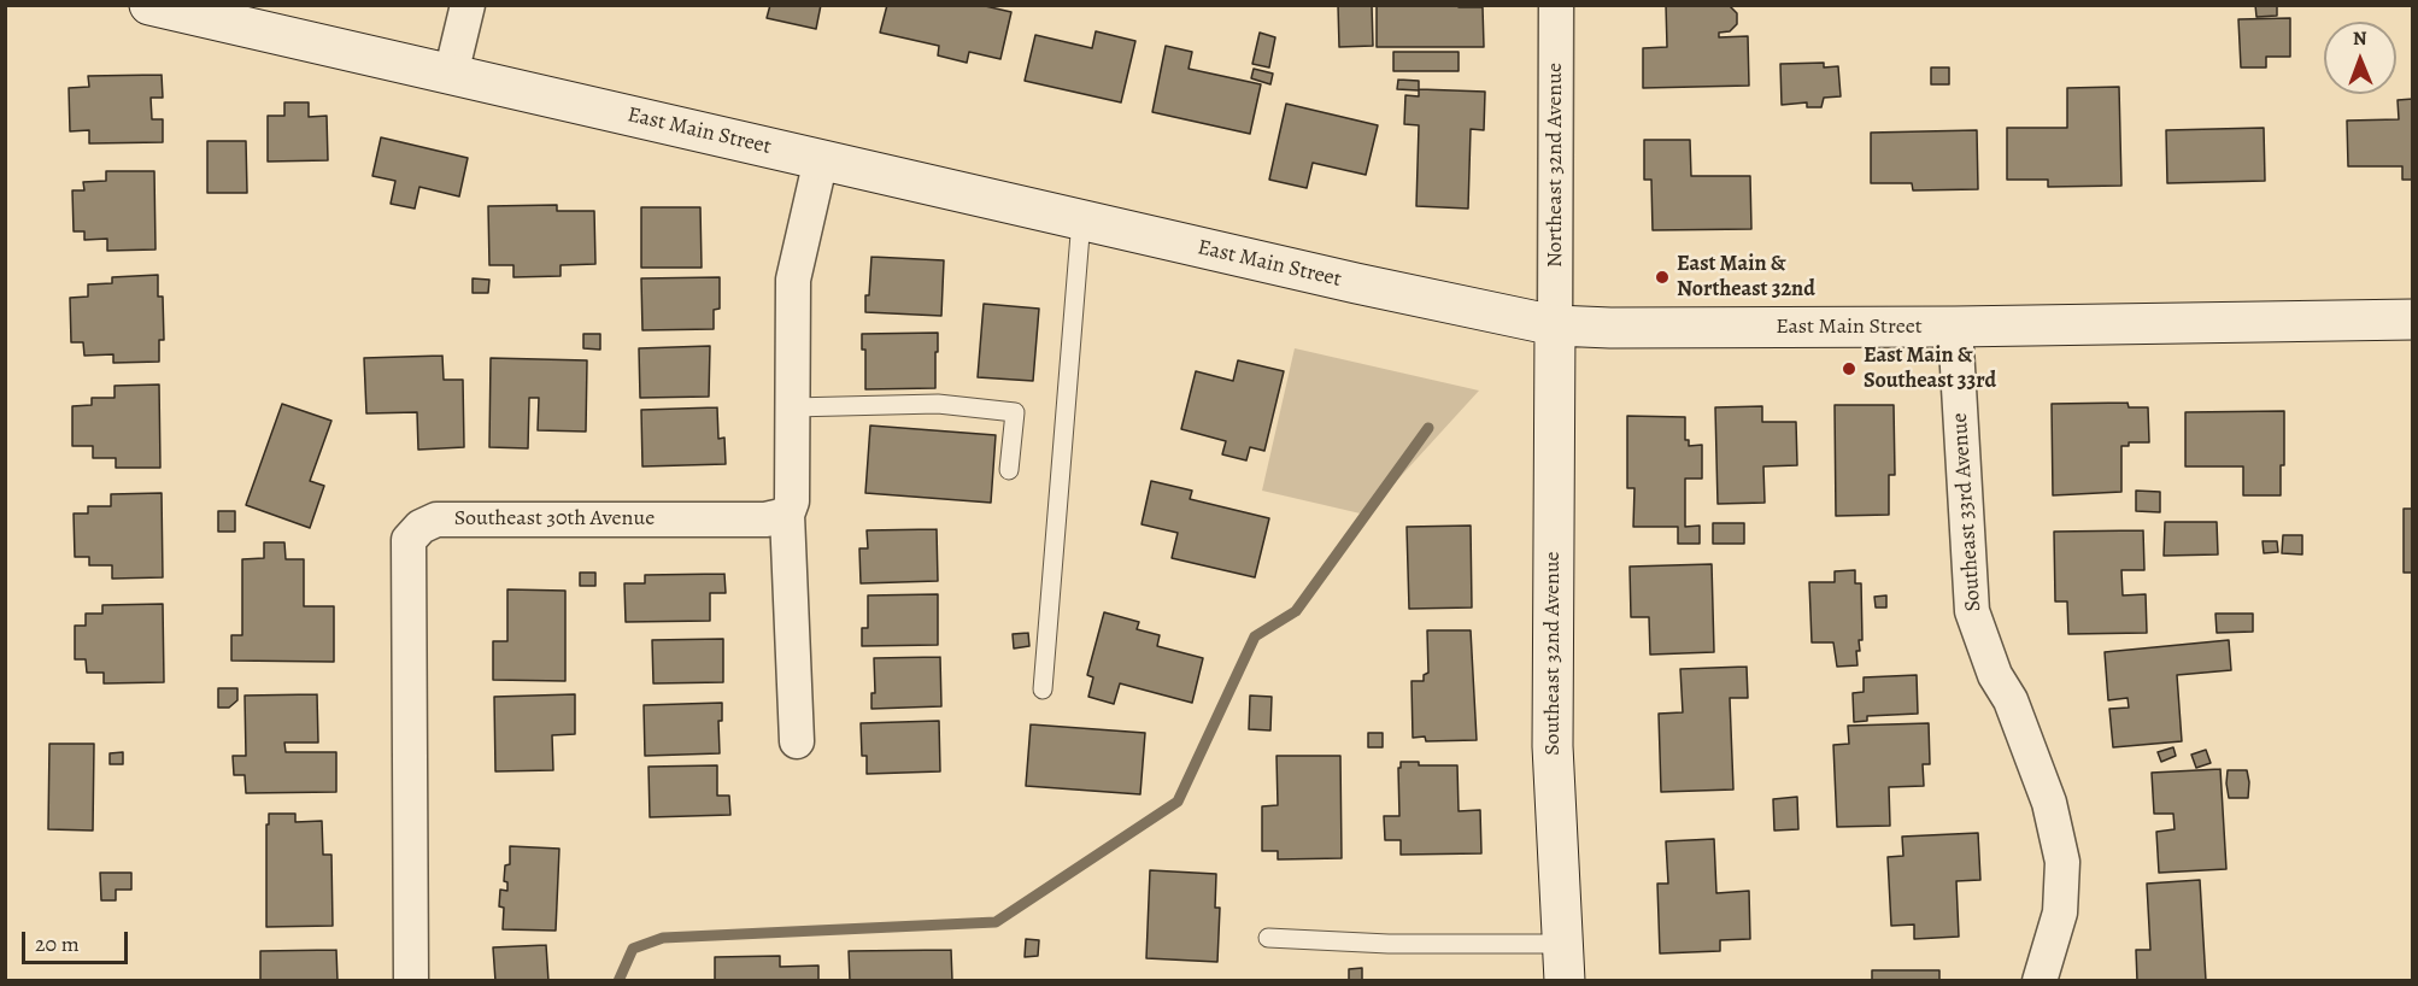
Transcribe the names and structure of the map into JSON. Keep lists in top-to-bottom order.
{
  "streets": {
    "main road": ["East Main Street", "Southeast 32nd Avenue"],
    "street": ["Northeast 32nd Avenue", "Southeast 33rd Avenue", "Southeast 30th Avenue"]
  },
  "crossings": [
    ["East Main Street", "Northeast 32nd Avenue"],
    ["East Main Street", "Southeast 33rd Avenue"],
    ["East Main Street", "Southeast 32nd Avenue"],
    ["Northeast 32nd Avenue", "Southeast 32nd Avenue"]
  ],
  "places": ["East Main & Northeast 32nd", "East Main & Southeast 33rd"],
  "scale_bar": "20 m",
  "north": "top"
}
